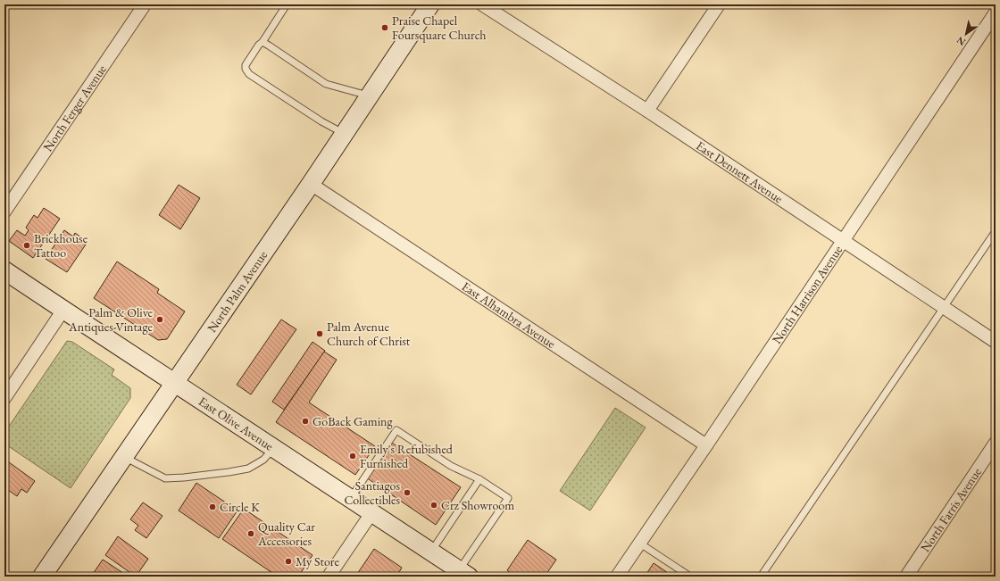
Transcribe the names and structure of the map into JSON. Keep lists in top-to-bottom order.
{
  "streets": {
    "main road": ["North Palm Avenue", "East Olive Avenue"],
    "street": [
      "North Ferger Avenue",
      "East Dennett Avenue",
      "North Harrison Avenue",
      "East Alhambra Avenue",
      "North Farris Avenue"
    ]
  },
  "crossings": [
    ["East Dennett Avenue", "North Harrison Avenue"],
    ["North Palm Avenue", "East Alhambra Avenue"],
    ["North Palm Avenue", "East Olive Avenue"],
    ["North Harrison Avenue", "East Alhambra Avenue"]
  ],
  "places": [
    "Praise Chapel Foursquare Church",
    "Brickhouse Tattoo",
    "Palm & Olive Antiques-Vintage",
    "Palm Avenue Church of Christ",
    "GoBack Gaming",
    "Emily's Refubished Furnished",
    "Santiagos Collectibles",
    "Crz Showroom",
    "Circle K",
    "Quality Car Accessories",
    "My Store"
  ],
  "north": "bottom left"
}
